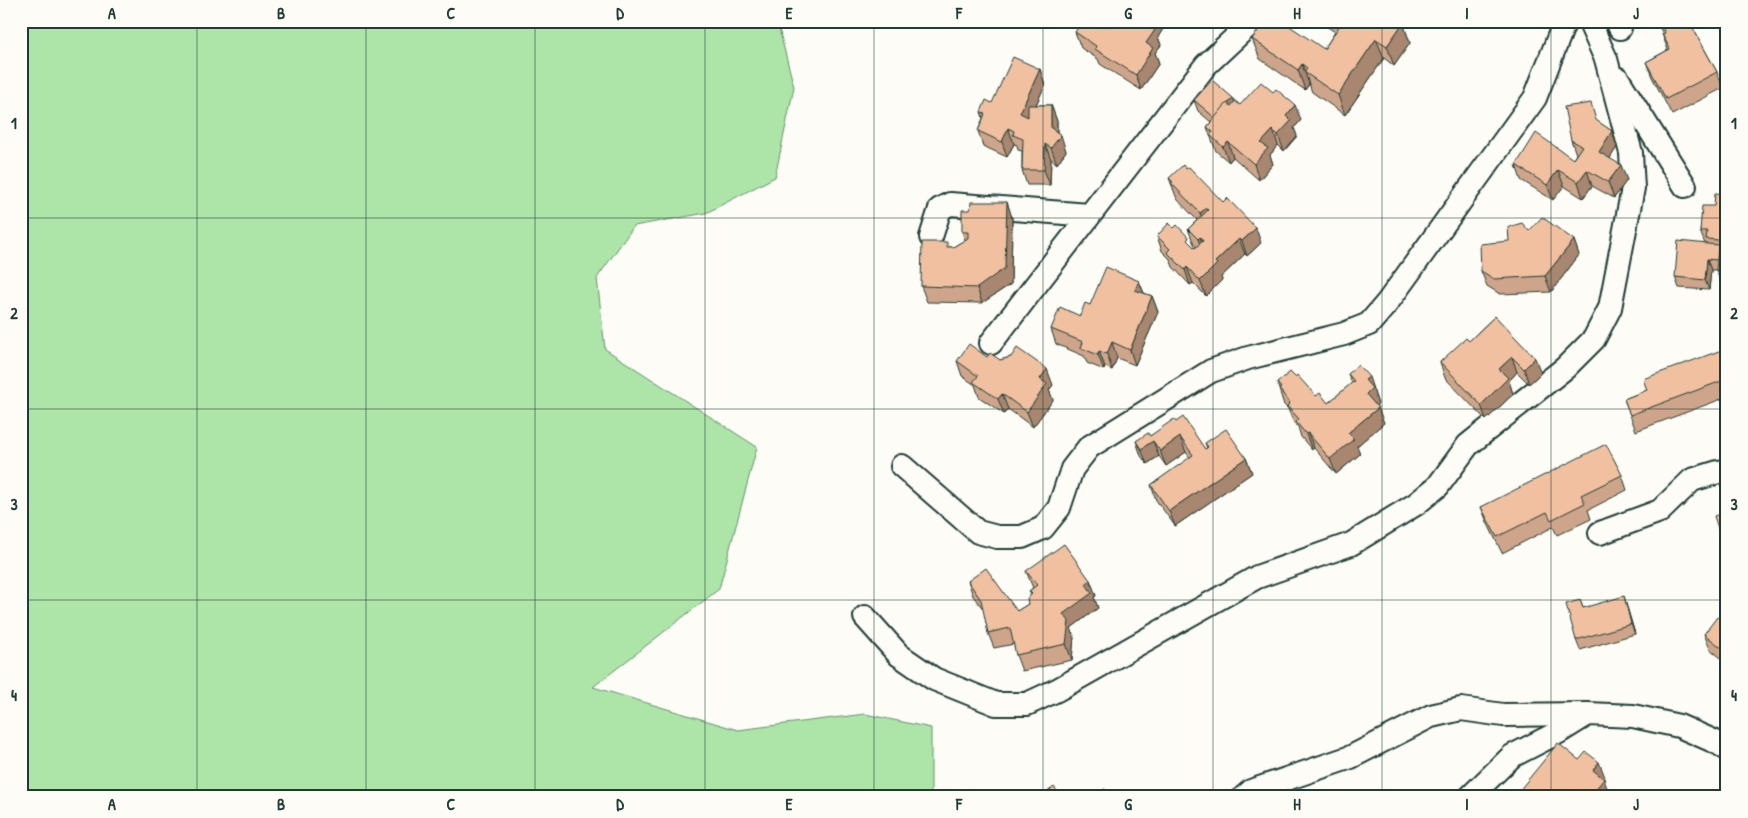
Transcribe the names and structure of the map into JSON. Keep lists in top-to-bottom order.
{
  "grid": {
    "columns": [
      "A",
      "B",
      "C",
      "D",
      "E",
      "F",
      "G",
      "H",
      "I",
      "J"
    ],
    "rows": [
      "1",
      "2",
      "3",
      "4"
    ]
  }
}
